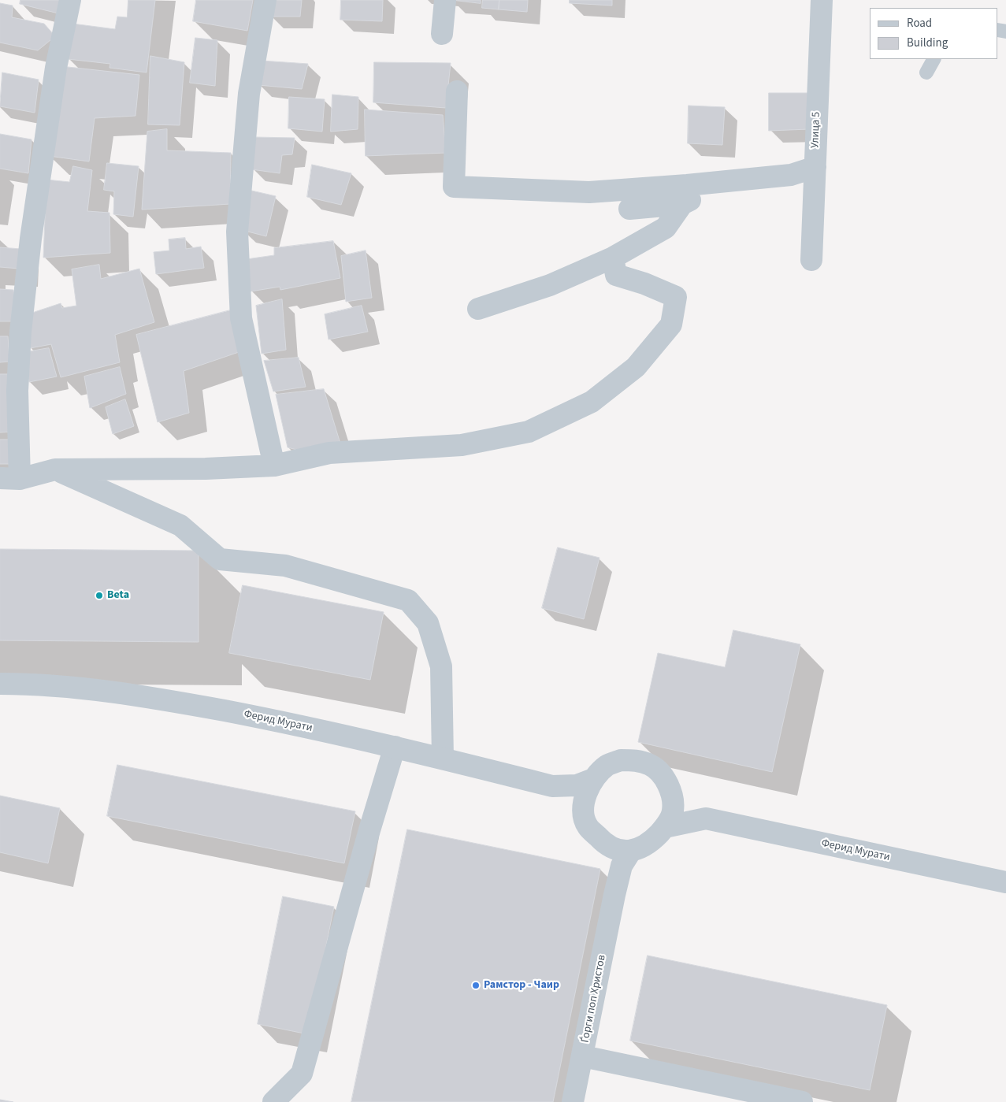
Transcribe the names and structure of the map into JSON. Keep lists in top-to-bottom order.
{
  "streets": {
    "street": ["Улица 5", "Ферид Мурати", "Ѓорги поп Христов"]
  },
  "crossings": [
    ["Ферид Мурати", "Ѓорги поп Христов"]
  ],
  "places": ["Beta", "Рамстор - Чаир"],
  "legend": ["Road", "Building"]
}
